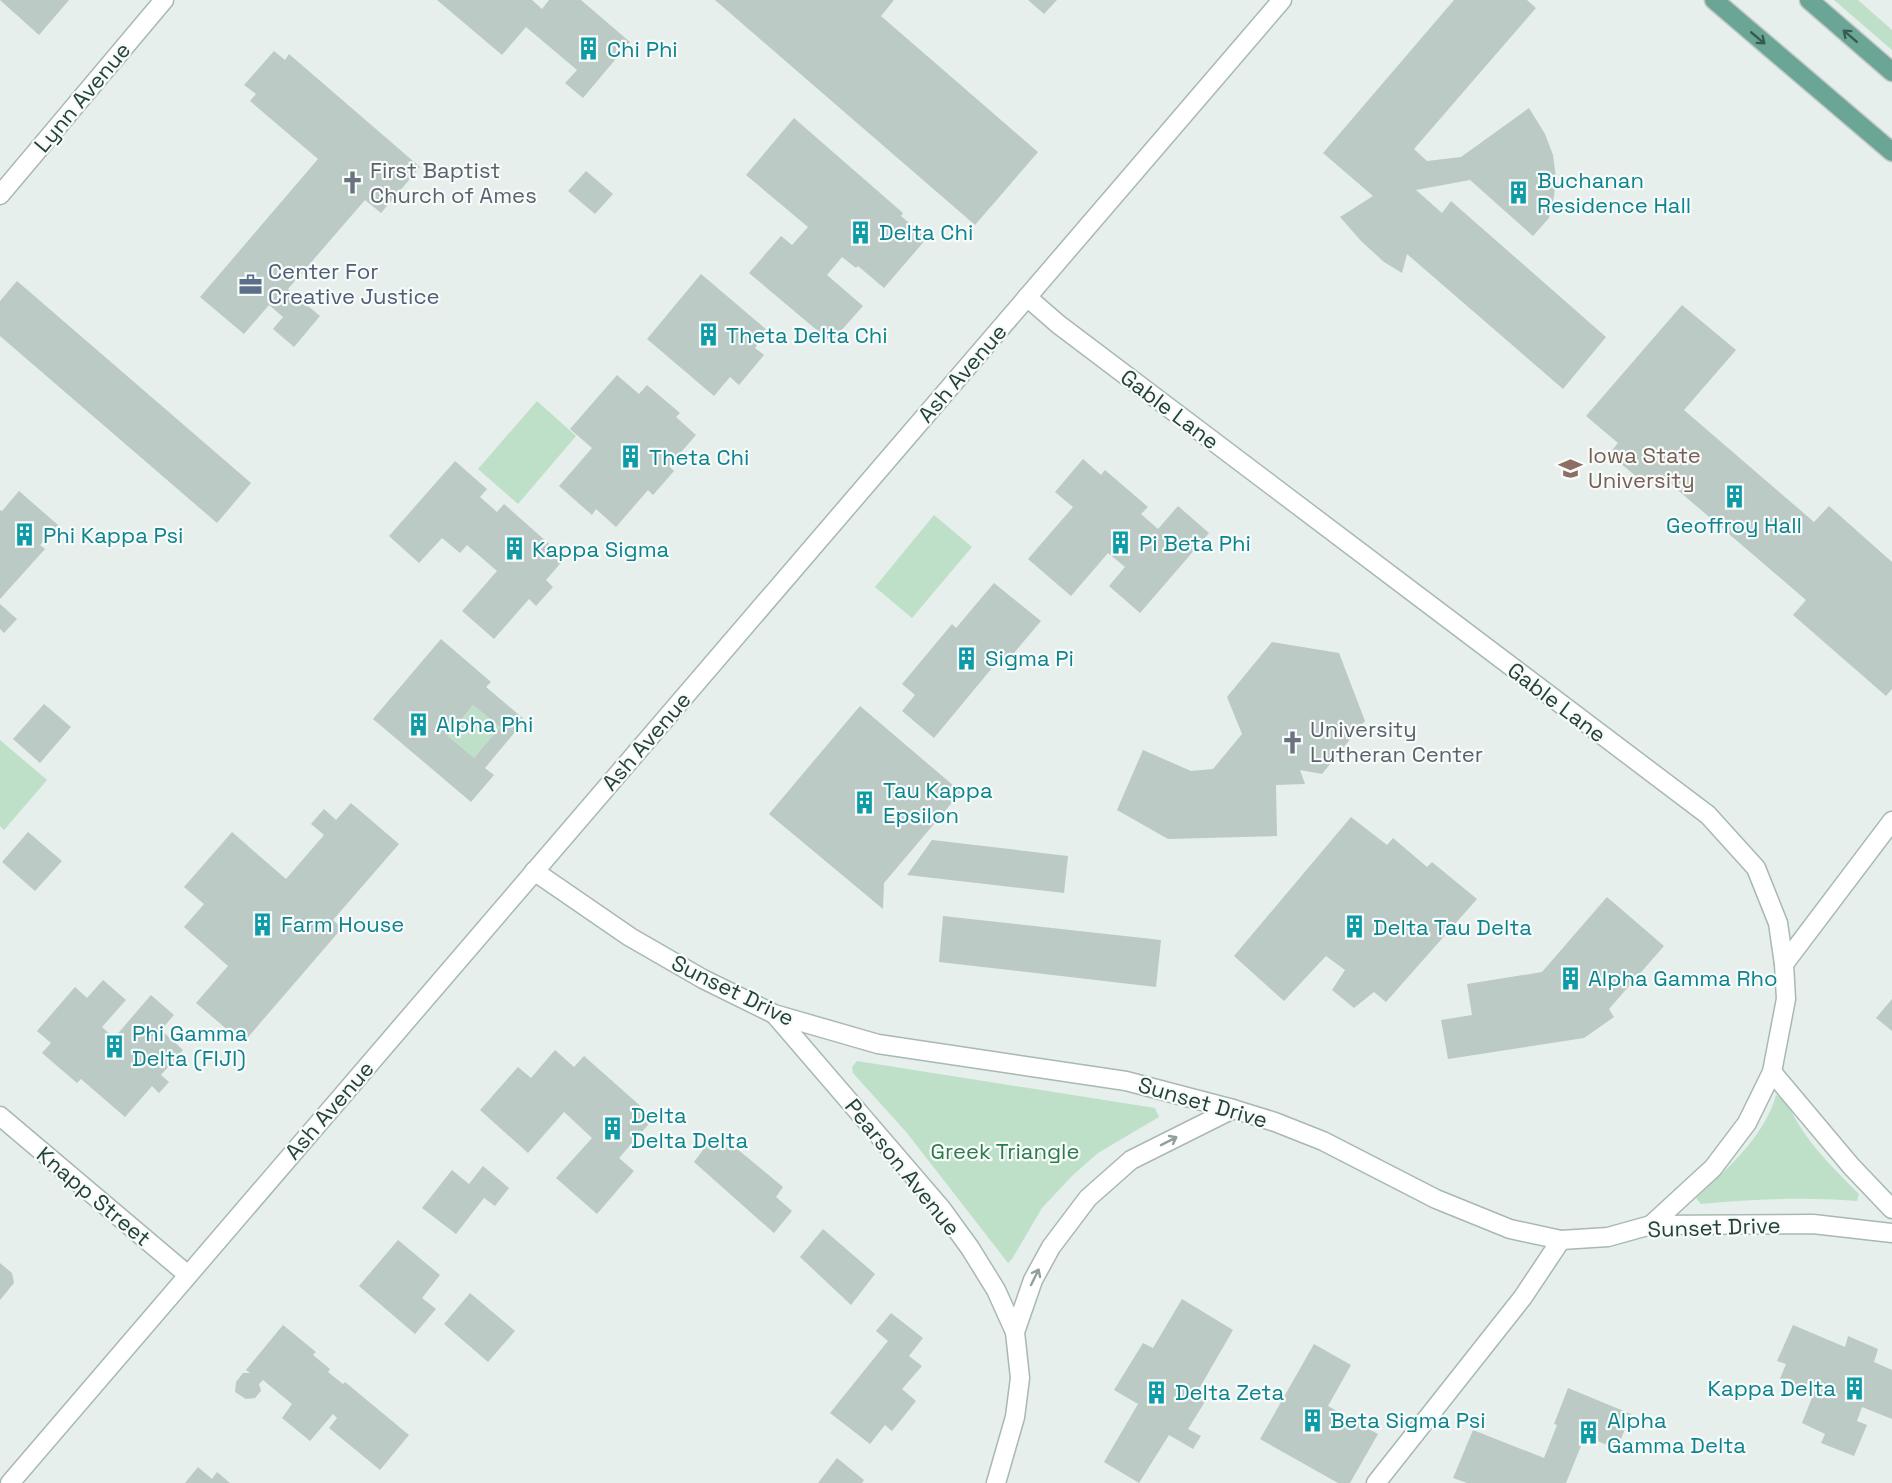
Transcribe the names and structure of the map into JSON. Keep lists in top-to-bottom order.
{
  "streets": {
    "street": [
      "Lynn Avenue",
      "Ash Avenue",
      "Gable Lane",
      "Sunset Drive",
      "Pearson Avenue",
      "Knapp Street"
    ]
  },
  "crossings": [
    ["Ash Avenue", "Gable Lane"],
    ["Ash Avenue", "Sunset Drive"],
    ["Ash Avenue", "Knapp Street"],
    ["Gable Lane", "Sunset Drive"],
    ["Sunset Drive", "Pearson Avenue"]
  ],
  "one_way": ["Pearson Avenue"],
  "parks": ["Greek Triangle"],
  "places": {
    "building": [
      "Chi Phi",
      "Buchanan Residence Hall",
      "Delta Chi",
      "Theta Delta Chi",
      "Theta Chi",
      "Geoffroy Hall",
      "Phi Kappa Psi",
      "Pi Beta Phi",
      "Kappa Sigma",
      "Sigma Pi",
      "Alpha Phi",
      "Tau Kappa Epsilon",
      "Farm House",
      "Delta Tau Delta",
      "Alpha Gamma Rho",
      "Phi Gamma Delta (FIJI)",
      "Delta Delta Delta",
      "Kappa Delta",
      "Delta Zeta",
      "Beta Sigma Psi",
      "Alpha Gamma Delta"
    ],
    "church": ["First Baptist Church of Ames", "University Lutheran Center"],
    "office": ["Center For Creative Justice"],
    "school or university": ["Iowa State University"]
  }
}
